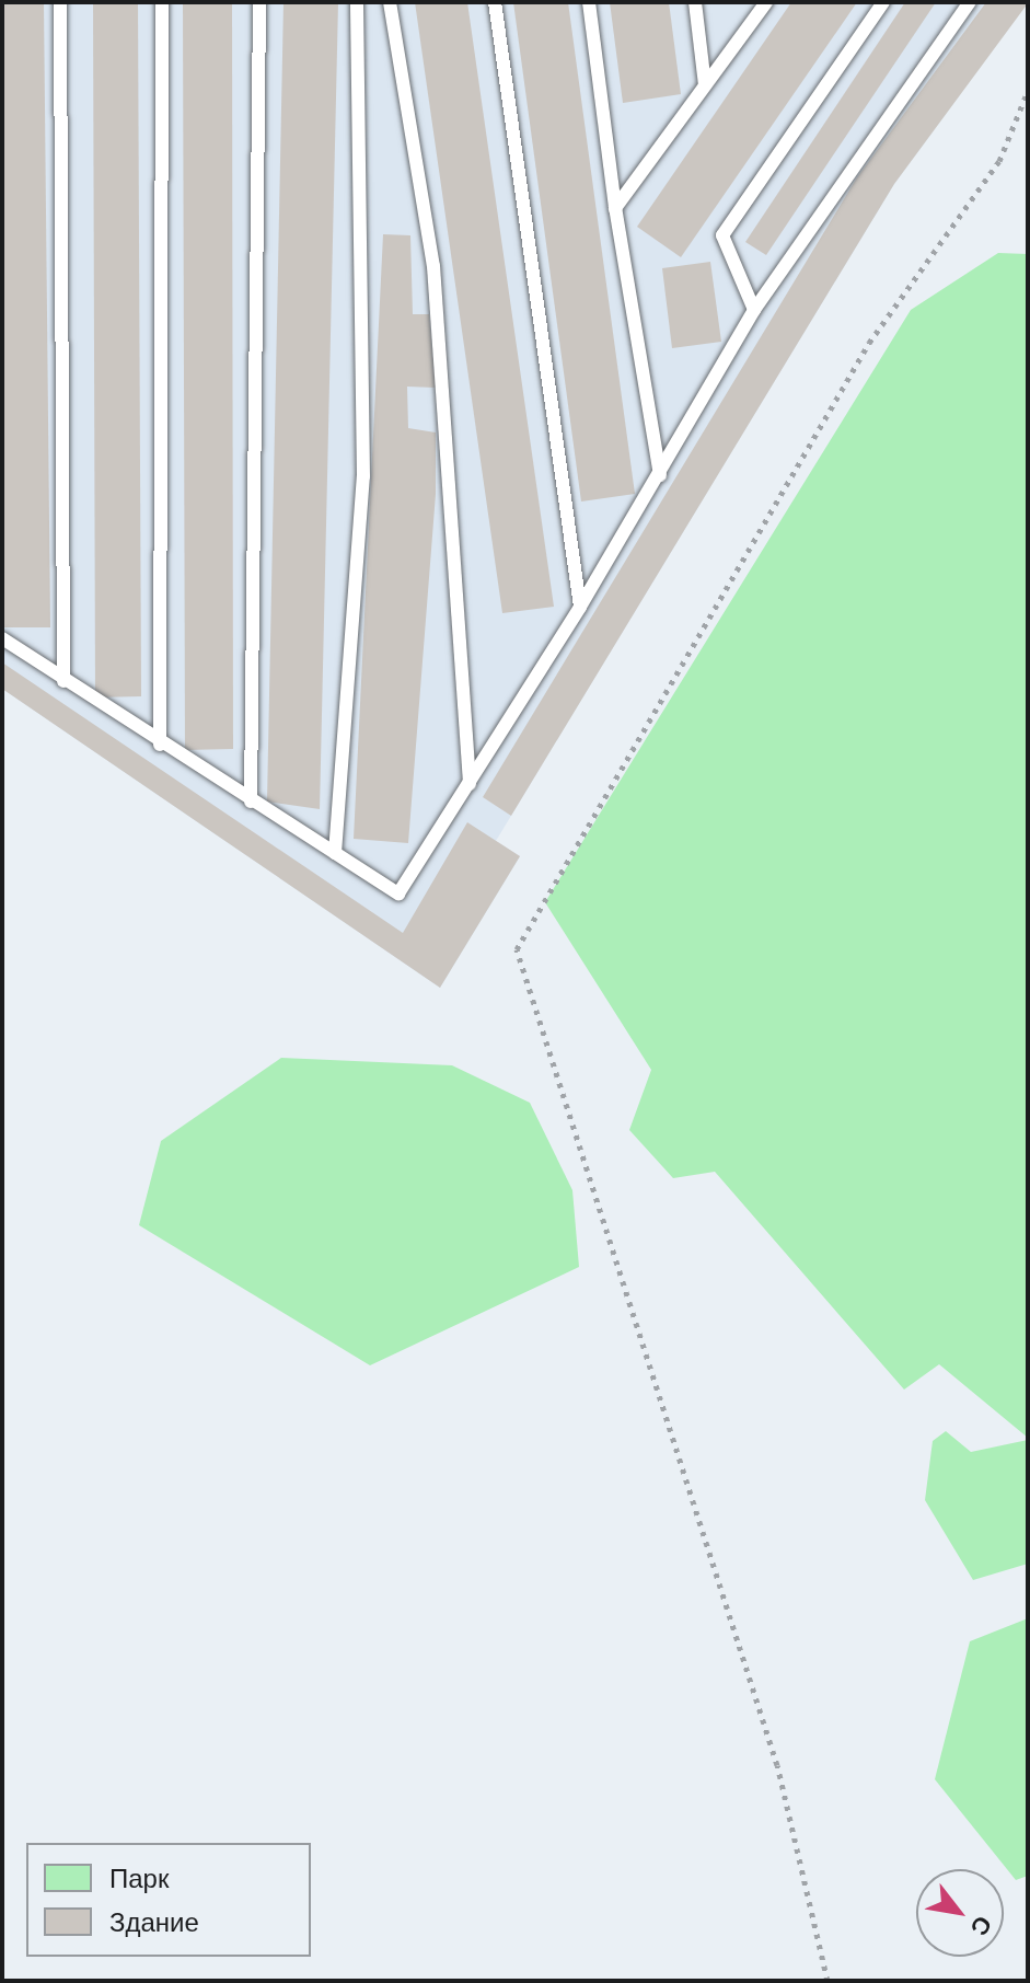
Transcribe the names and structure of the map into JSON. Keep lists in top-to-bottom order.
{
  "legend": ["Парк", "Здание"],
  "north": "bottom right"
}
